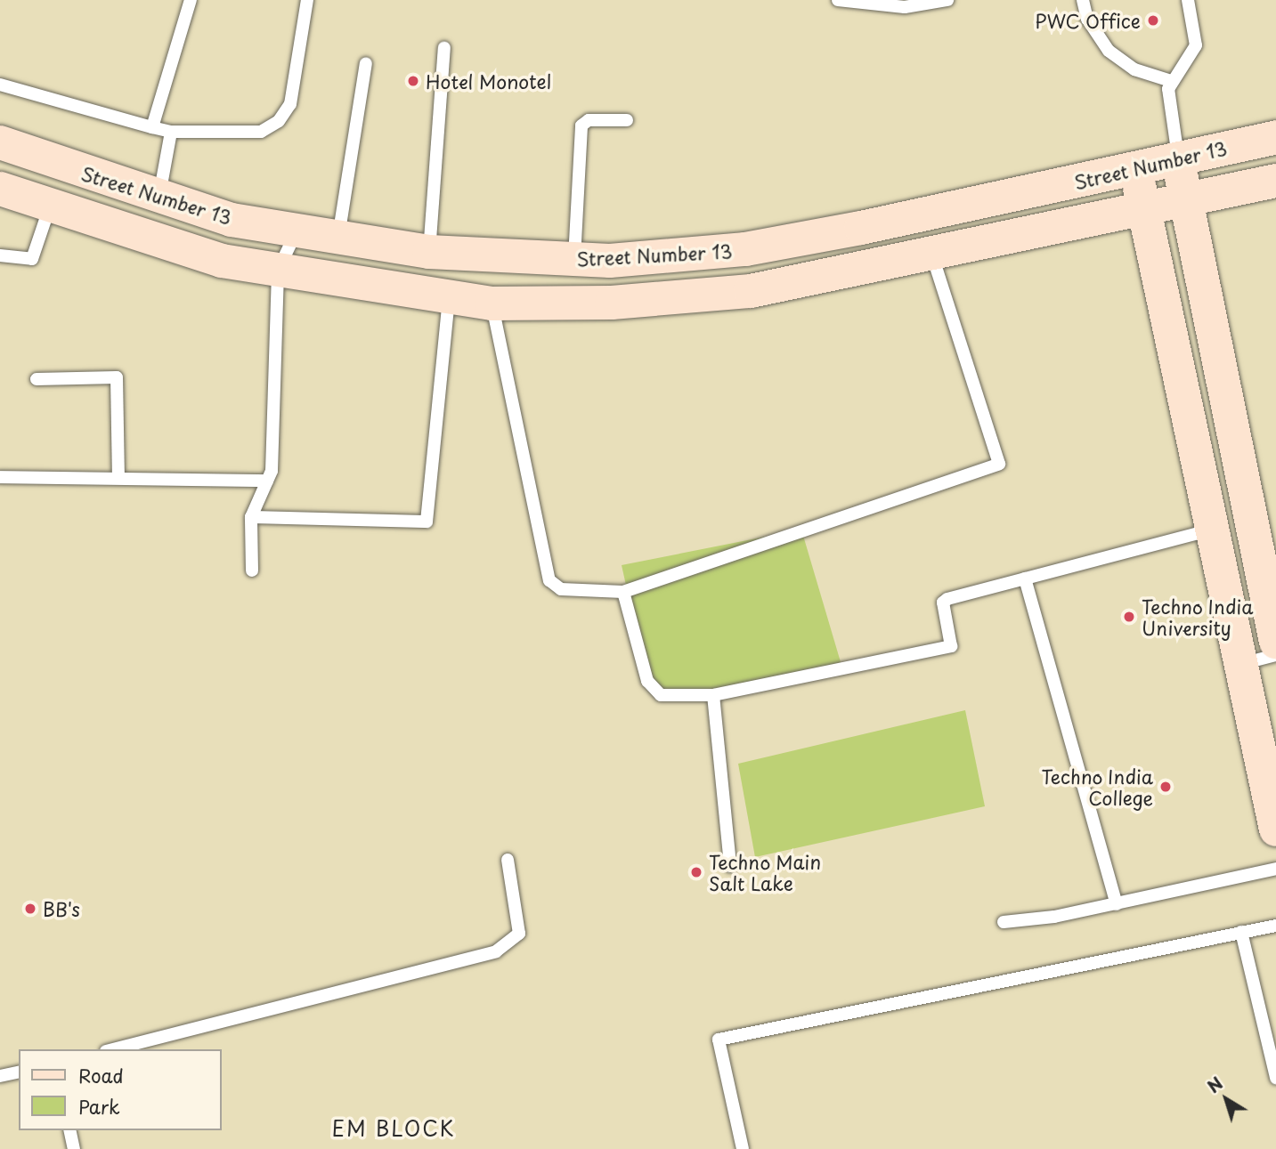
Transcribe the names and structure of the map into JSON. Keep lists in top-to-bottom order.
{
  "streets": {
    "main road": ["Street Number 13"]
  },
  "districts": ["EM BLOCK"],
  "places": [
    "PWC Office",
    "Hotel Monotel",
    "Techno India University",
    "Techno India College",
    "Techno Main Salt Lake",
    "BB's"
  ],
  "legend": ["Road", "Park"],
  "north": "top left"
}
